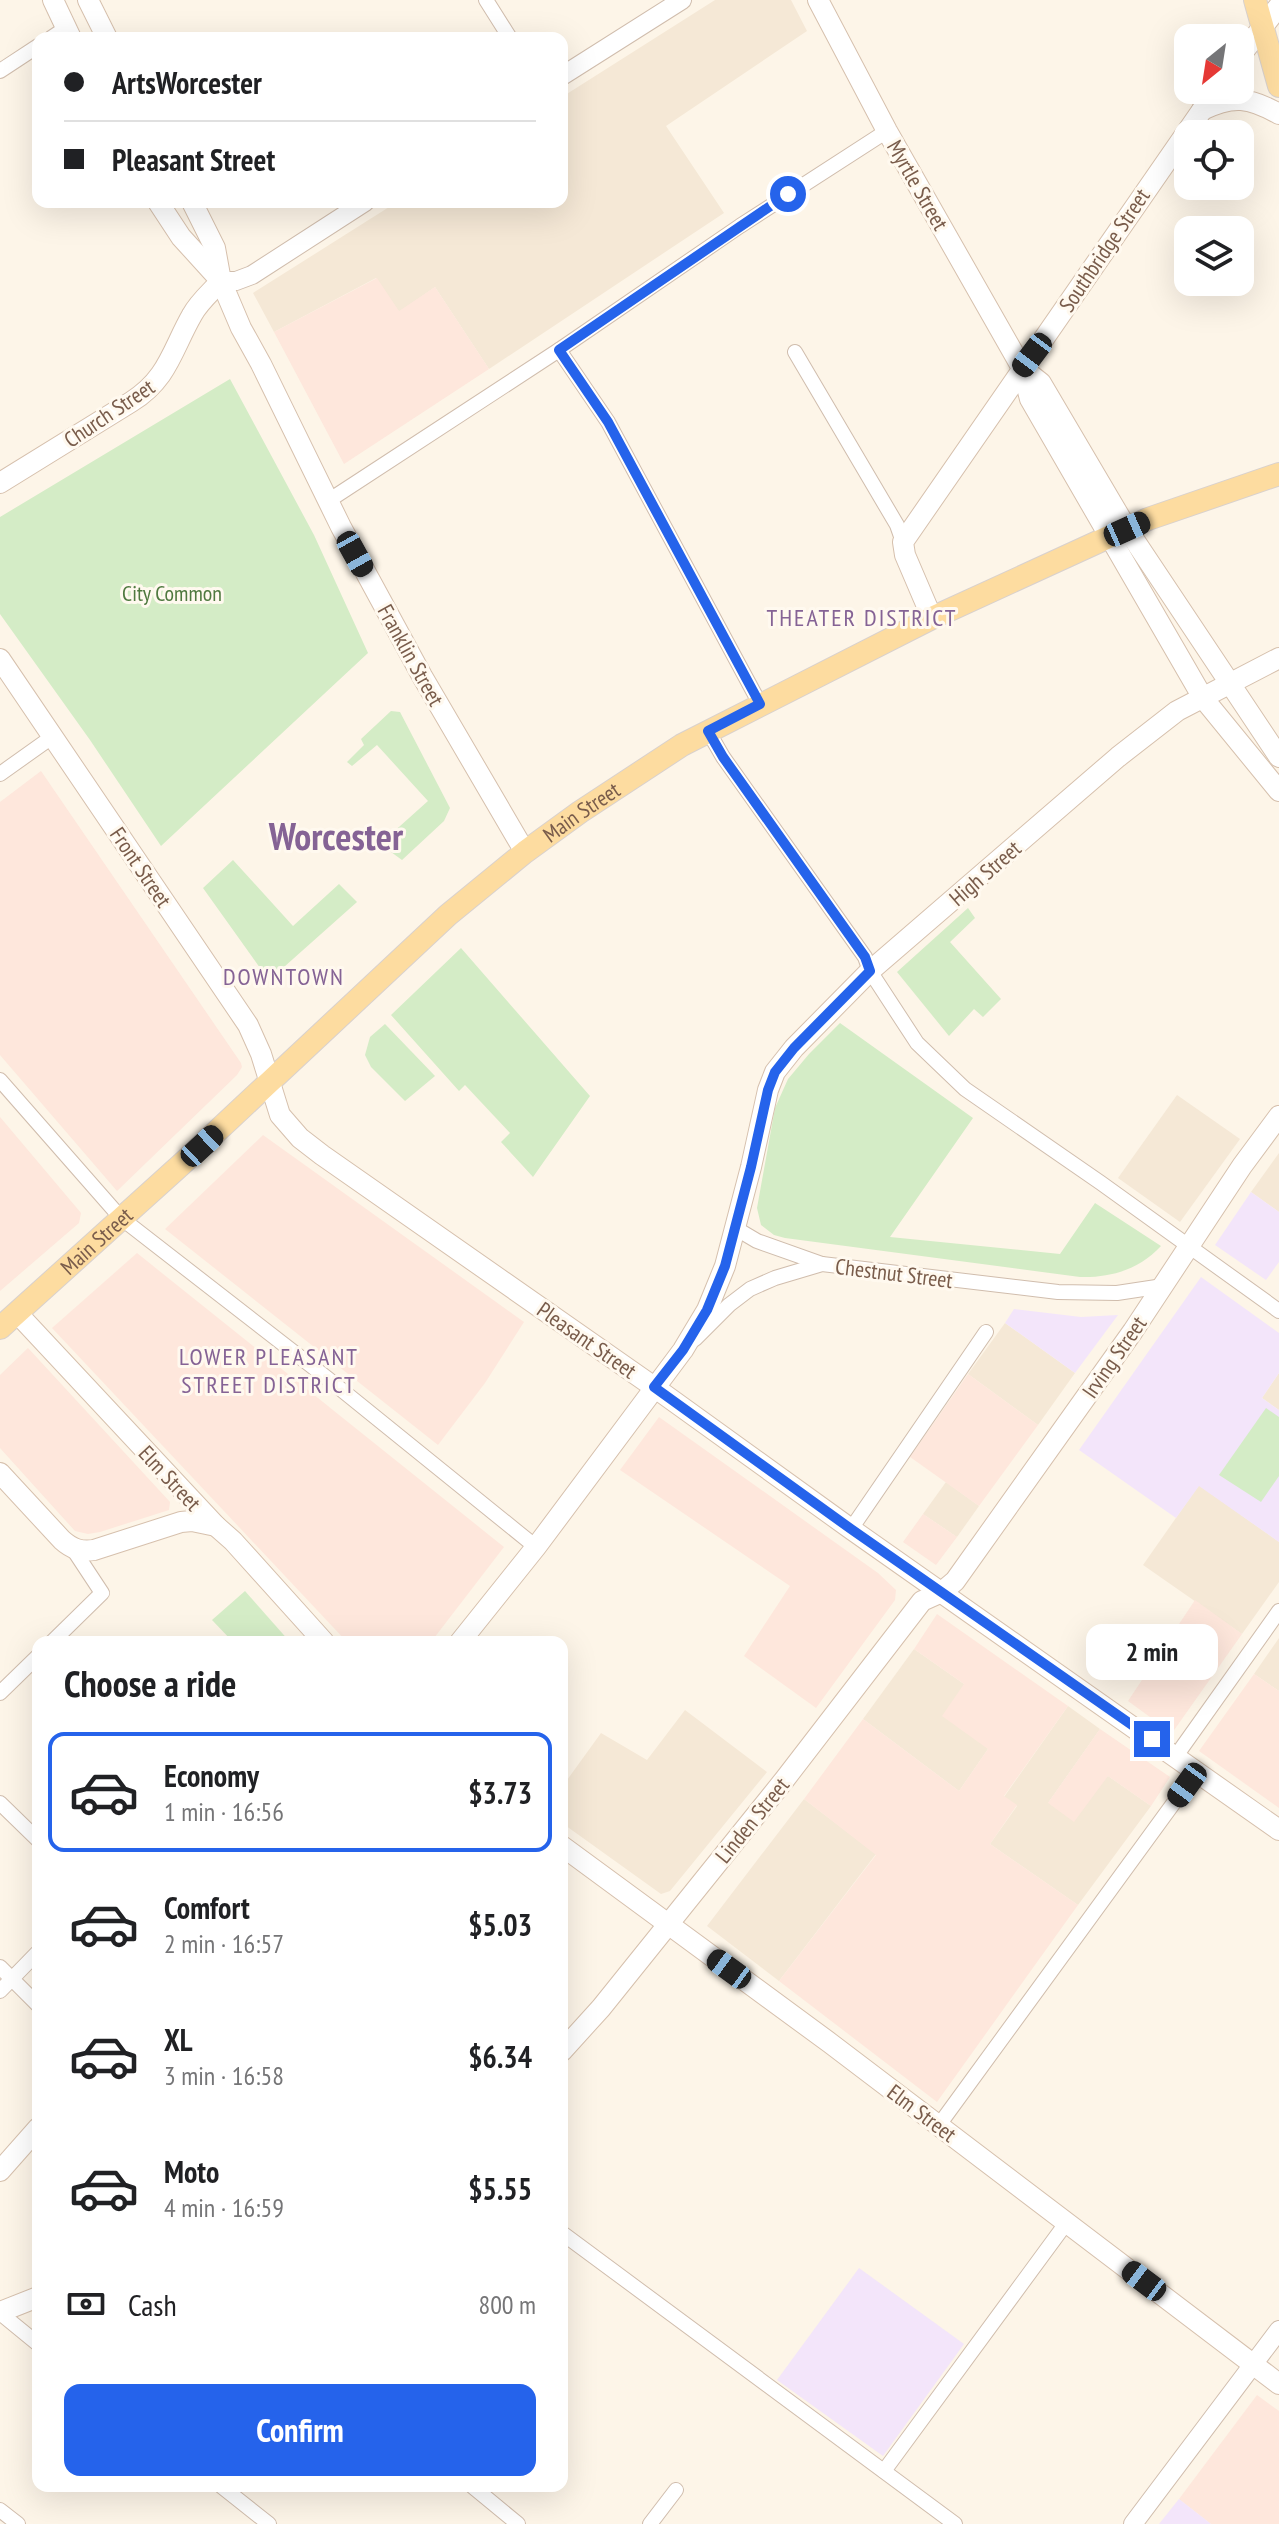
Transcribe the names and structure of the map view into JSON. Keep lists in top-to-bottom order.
{
  "streets": {
    "main road": [
      "Myrtle Street",
      "Southbridge Street",
      "Church Street",
      "Franklin Street",
      "Main Street",
      "Front Street",
      "High Street",
      "Chestnut Street",
      "Pleasant Street",
      "Irving Street",
      "Elm Street",
      "Linden Street"
    ]
  },
  "crossings": [
    ["Myrtle Street", "Southbridge Street"],
    ["Myrtle Street", "Main Street"],
    ["Church Street", "Franklin Street"],
    ["Franklin Street", "Main Street"],
    ["Main Street", "Front Street"],
    ["Main Street", "Pleasant Street"],
    ["Main Street", "Elm Street"],
    ["Front Street", "Pleasant Street"],
    ["High Street", "Chestnut Street"],
    ["Chestnut Street", "Pleasant Street"],
    ["Chestnut Street", "Irving Street"],
    ["Pleasant Street", "Irving Street"],
    ["Pleasant Street", "Linden Street"],
    ["Irving Street", "Linden Street"],
    ["Elm Street", "Linden Street"]
  ],
  "districts": [
    "THEATER DISTRICT",
    "Worcester",
    "DOWNTOWN",
    "LOWER PLEASANT STREET DISTRICT"
  ],
  "parks": ["City Common"],
  "north": "bottom left",
  "page": {
    "banner": ["ArtsWorcester", "Pleasant Street"],
    "bubble": "2 min",
    "heading": "Choose a ride",
    "list": [
      {
        "name": "Economy",
        "note": "1 min · 16:56",
        "value": "$3.73"
      },
      {
        "name": "Comfort",
        "note": "2 min · 16:57",
        "value": "$5.03"
      },
      {
        "name": "XL",
        "note": "3 min · 16:58",
        "value": "$6.34"
      },
      {
        "name": "Moto",
        "note": "4 min · 16:59",
        "value": "$5.55"
      }
    ],
    "pay": ["Cash", "800 m"],
    "buttons": "Confirm"
  }
}
